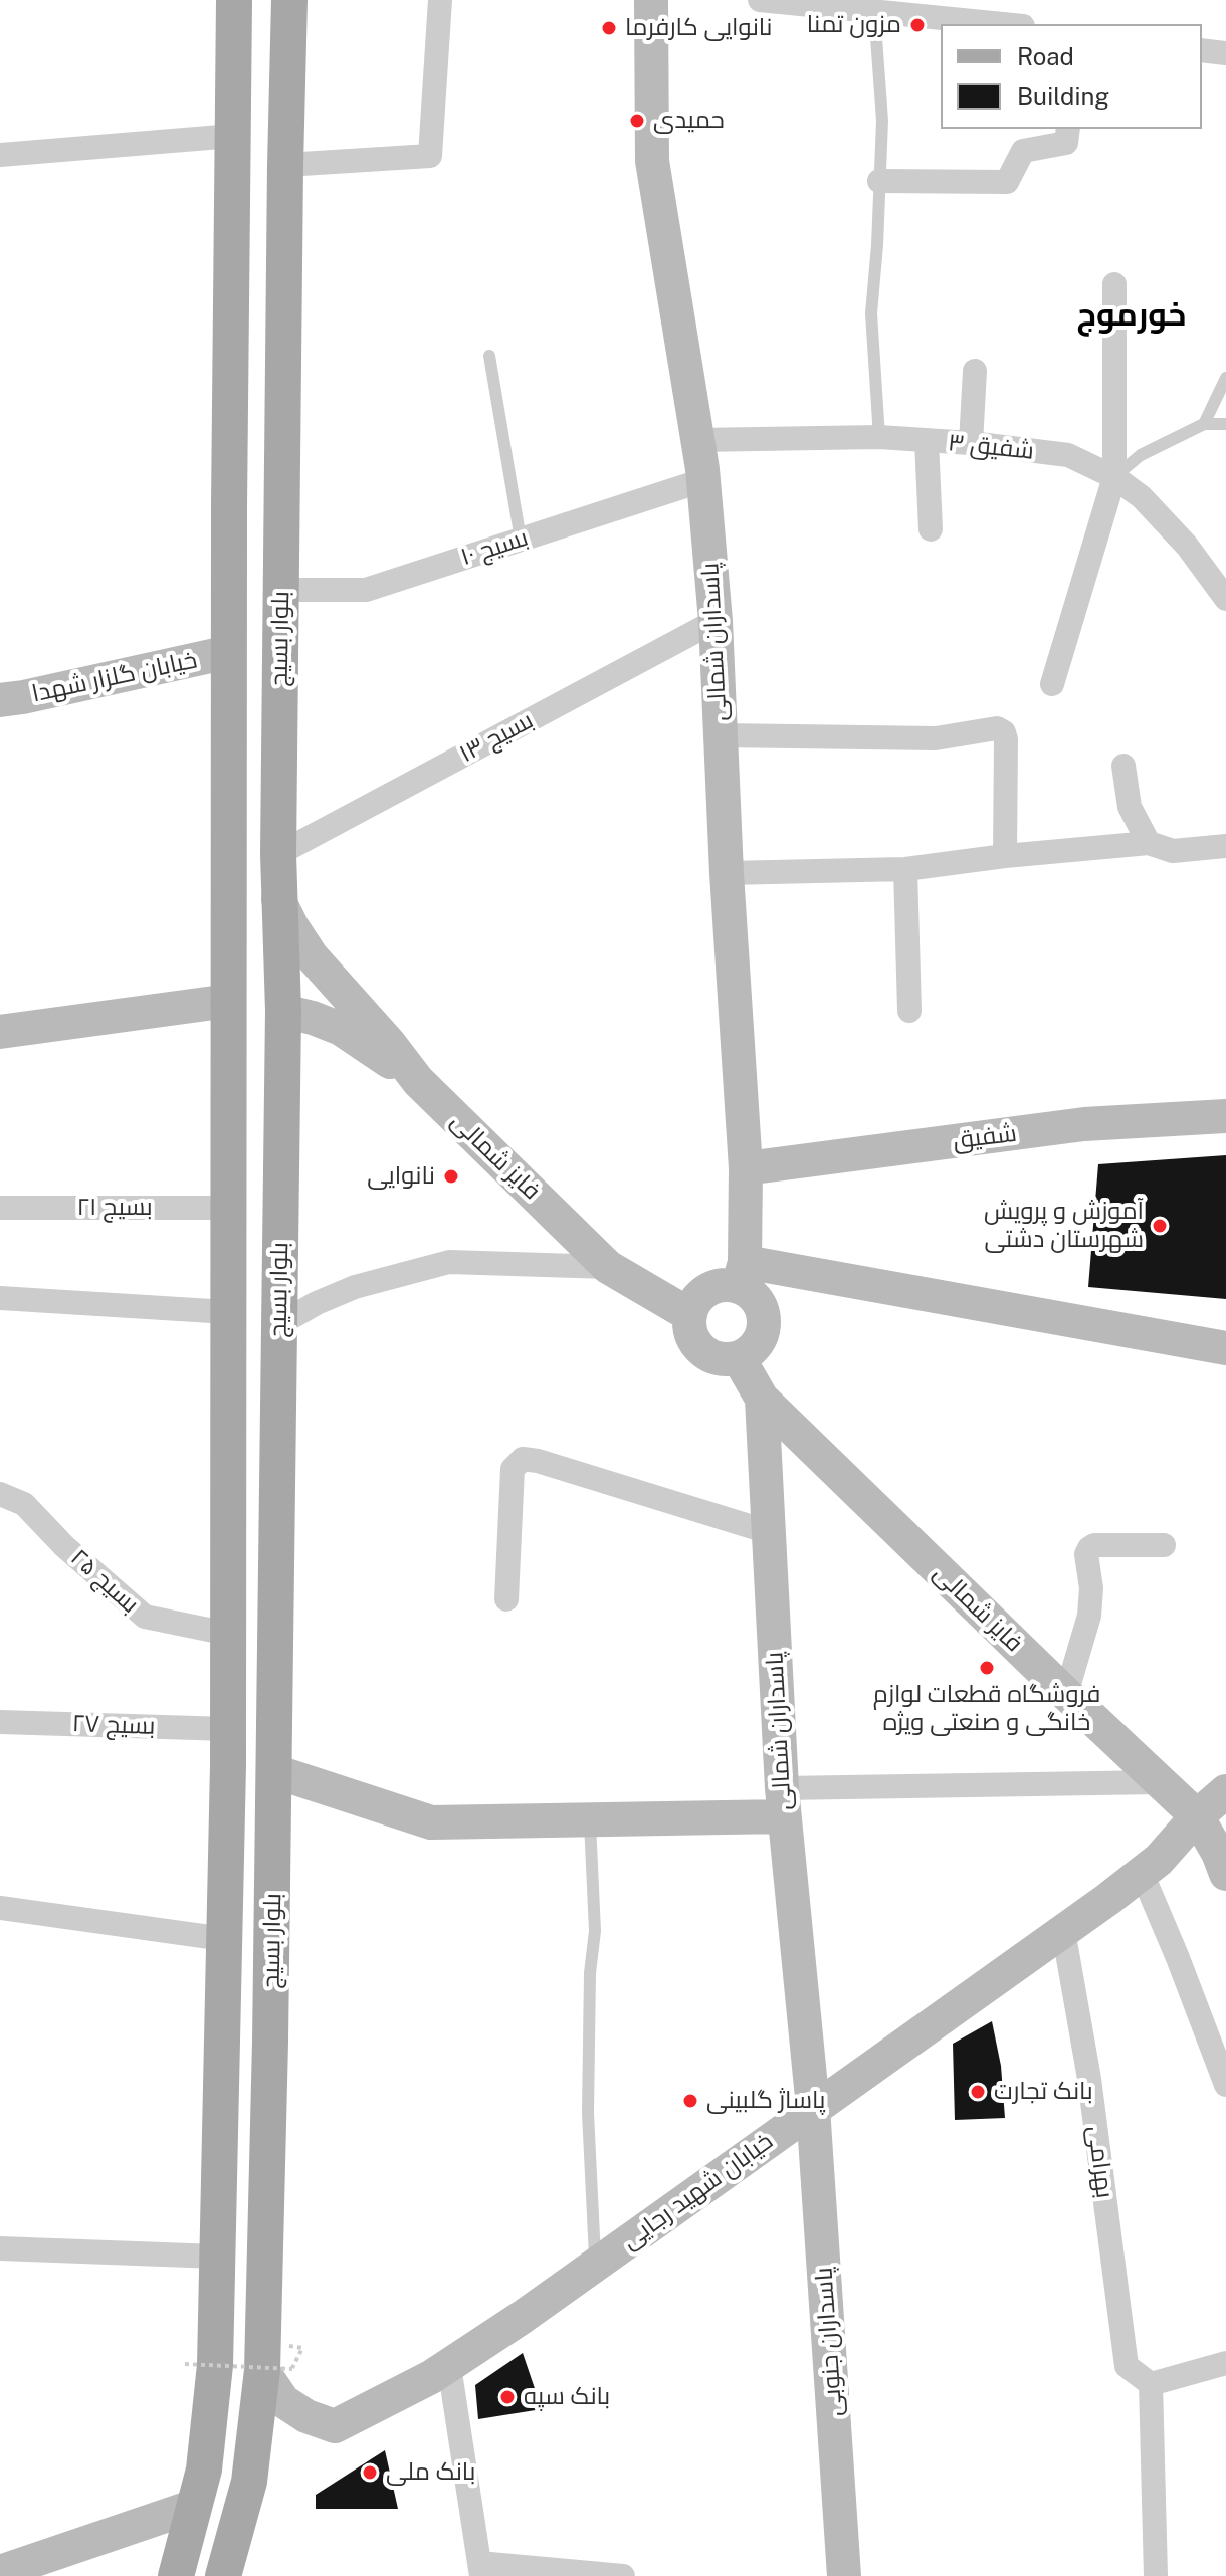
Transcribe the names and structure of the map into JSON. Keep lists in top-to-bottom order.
{
  "streets": {
    "main road": [
      "بلوار بسیج",
      "پاسداران شمالی",
      "خیابان گلزار شهدا",
      "شفیق",
      "فایز شمالی",
      "خیابان شهید رجایی",
      "پاسداران جنوبی"
    ],
    "street": [
      "شفیق ۳",
      "بسیج ۱۰",
      "بسیج ۱۳",
      "بسیج ۲۱",
      "بسیج ۲۵",
      "بسیج ۲۷",
      "بهرامی"
    ]
  },
  "crossings": [
    ["شفیق ۳", "پاسداران شمالی"],
    ["بسیج ۱۰", "بلوار بسیج"],
    ["بسیج ۱۰", "پاسداران شمالی"],
    ["بلوار بسیج", "خیابان گلزار شهدا"],
    ["بلوار بسیج", "بسیج ۱۳"],
    ["بلوار بسیج", "فایز شمالی"],
    ["بلوار بسیج", "بسیج ۲۱"],
    ["بلوار بسیج", "بسیج ۲۵"],
    ["بلوار بسیج", "بسیج ۲۷"],
    ["بلوار بسیج", "خیابان شهید رجایی"],
    ["پاسداران شمالی", "بسیج ۱۳"],
    ["پاسداران شمالی", "شفیق"],
    ["پاسداران شمالی", "فایز شمالی"],
    ["پاسداران شمالی", "خیابان شهید رجایی"],
    ["پاسداران شمالی", "پاسداران جنوبی"],
    ["فایز شمالی", "خیابان شهید رجایی"],
    ["بهرامی", "خیابان شهید رجایی"],
    ["خیابان شهید رجایی", "پاسداران جنوبی"]
  ],
  "districts": ["خورموج"],
  "places": [
    "مزون تمنا",
    "نانوایی کارفرما",
    "حمیدی",
    "نانوایی",
    "آموزش و پرویش شهرستان دشتی",
    "فروشگاه قطعات لوازم خانگی و صنعتی ویژه",
    "بانک تجارت",
    "پاساژ گلبینی",
    "بانک سپه",
    "بانک ملی"
  ],
  "legend": ["Road", "Building"]
}
